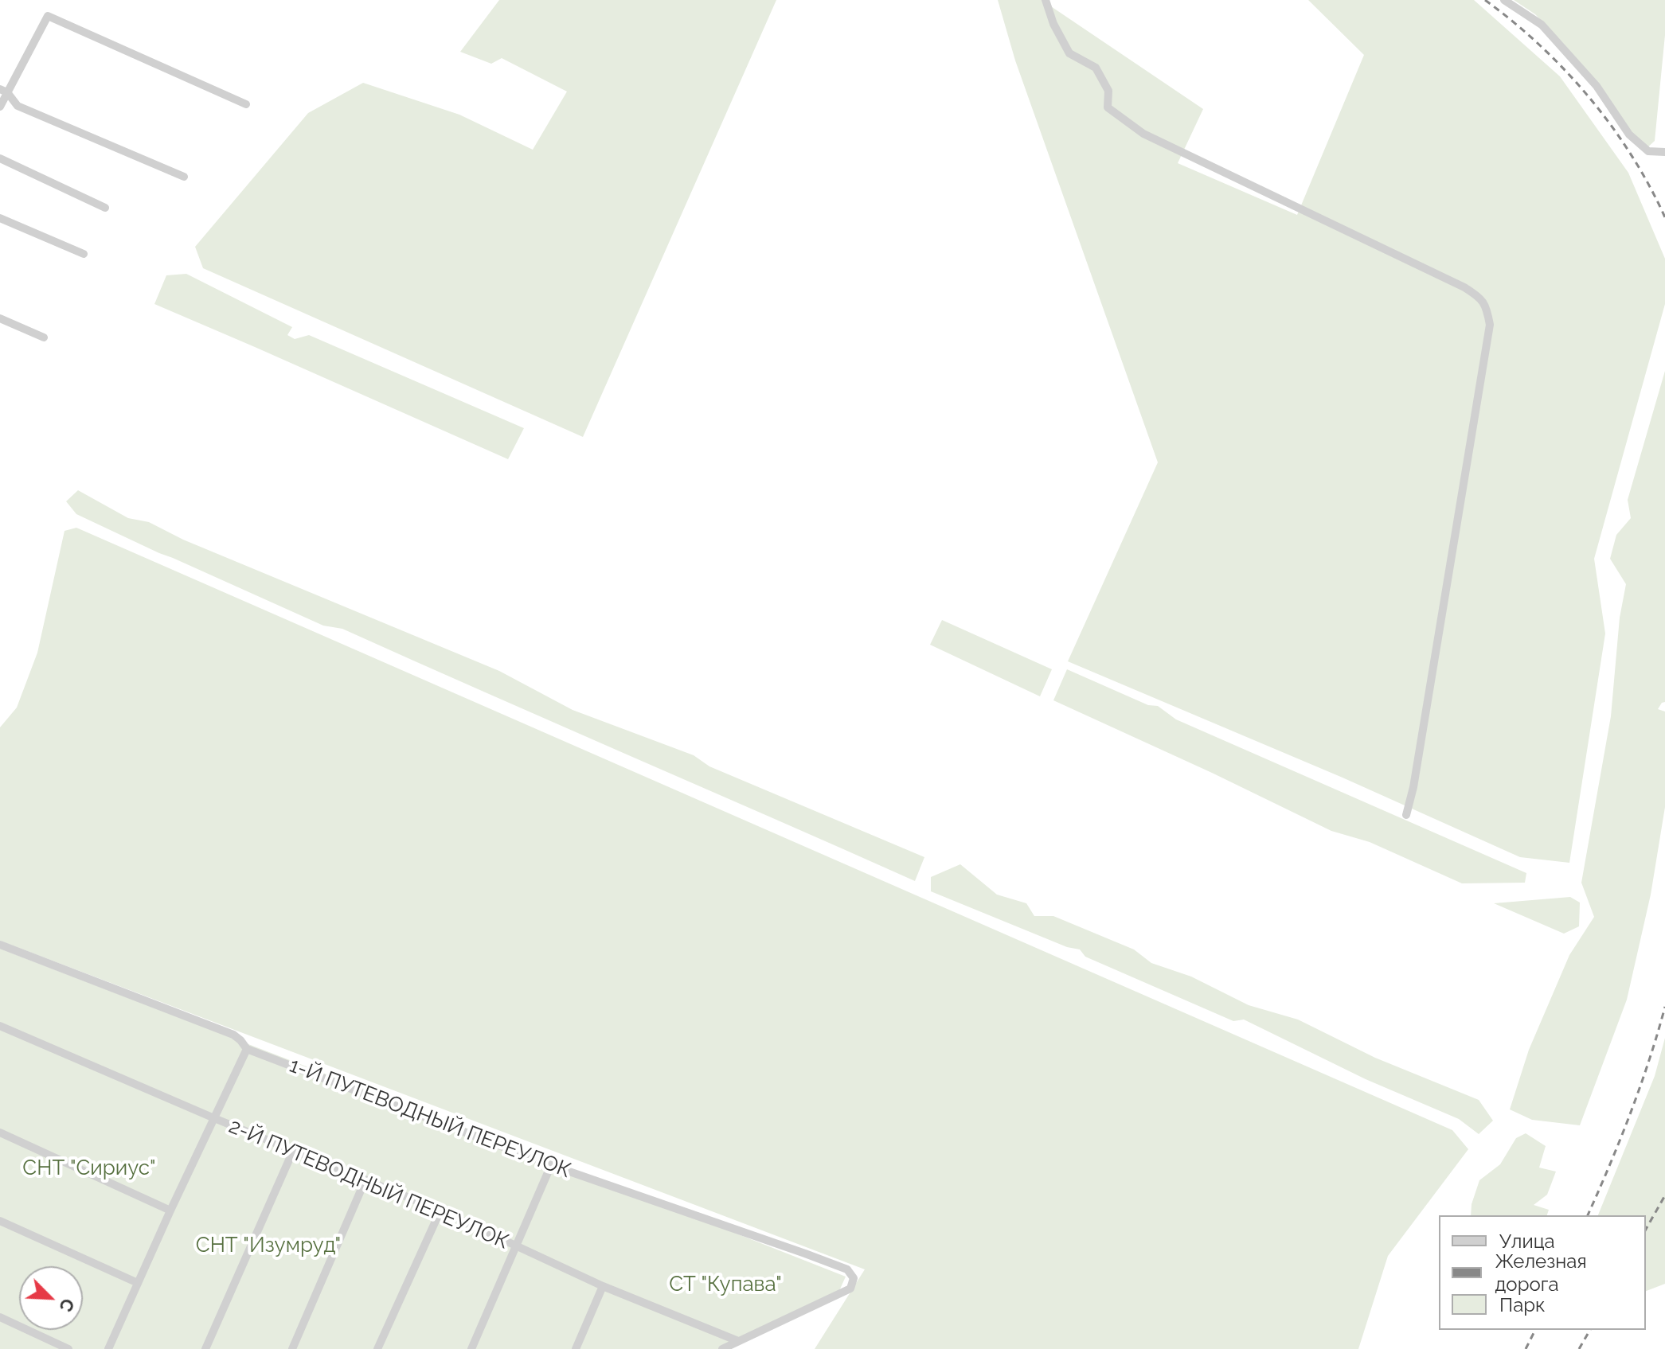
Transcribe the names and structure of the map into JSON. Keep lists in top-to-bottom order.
{
  "streets": {
    "street": ["1-Й ПУТЕВОДНЫЙ ПЕРЕУЛОК", "2-Й ПУТЕВОДНЫЙ ПЕРЕУЛОК"]
  },
  "crossings": [
    ["1-Й ПУТЕВОДНЫЙ ПЕРЕУЛОК", "2-Й ПУТЕВОДНЫЙ ПЕРЕУЛОК"]
  ],
  "parks": ["СНТ \"Сириус\"", "СНТ \"Изумруд\"", "СТ \"Купава\""],
  "legend": ["Улица", "Железная дорога", "Парк"],
  "north": "bottom right"
}
